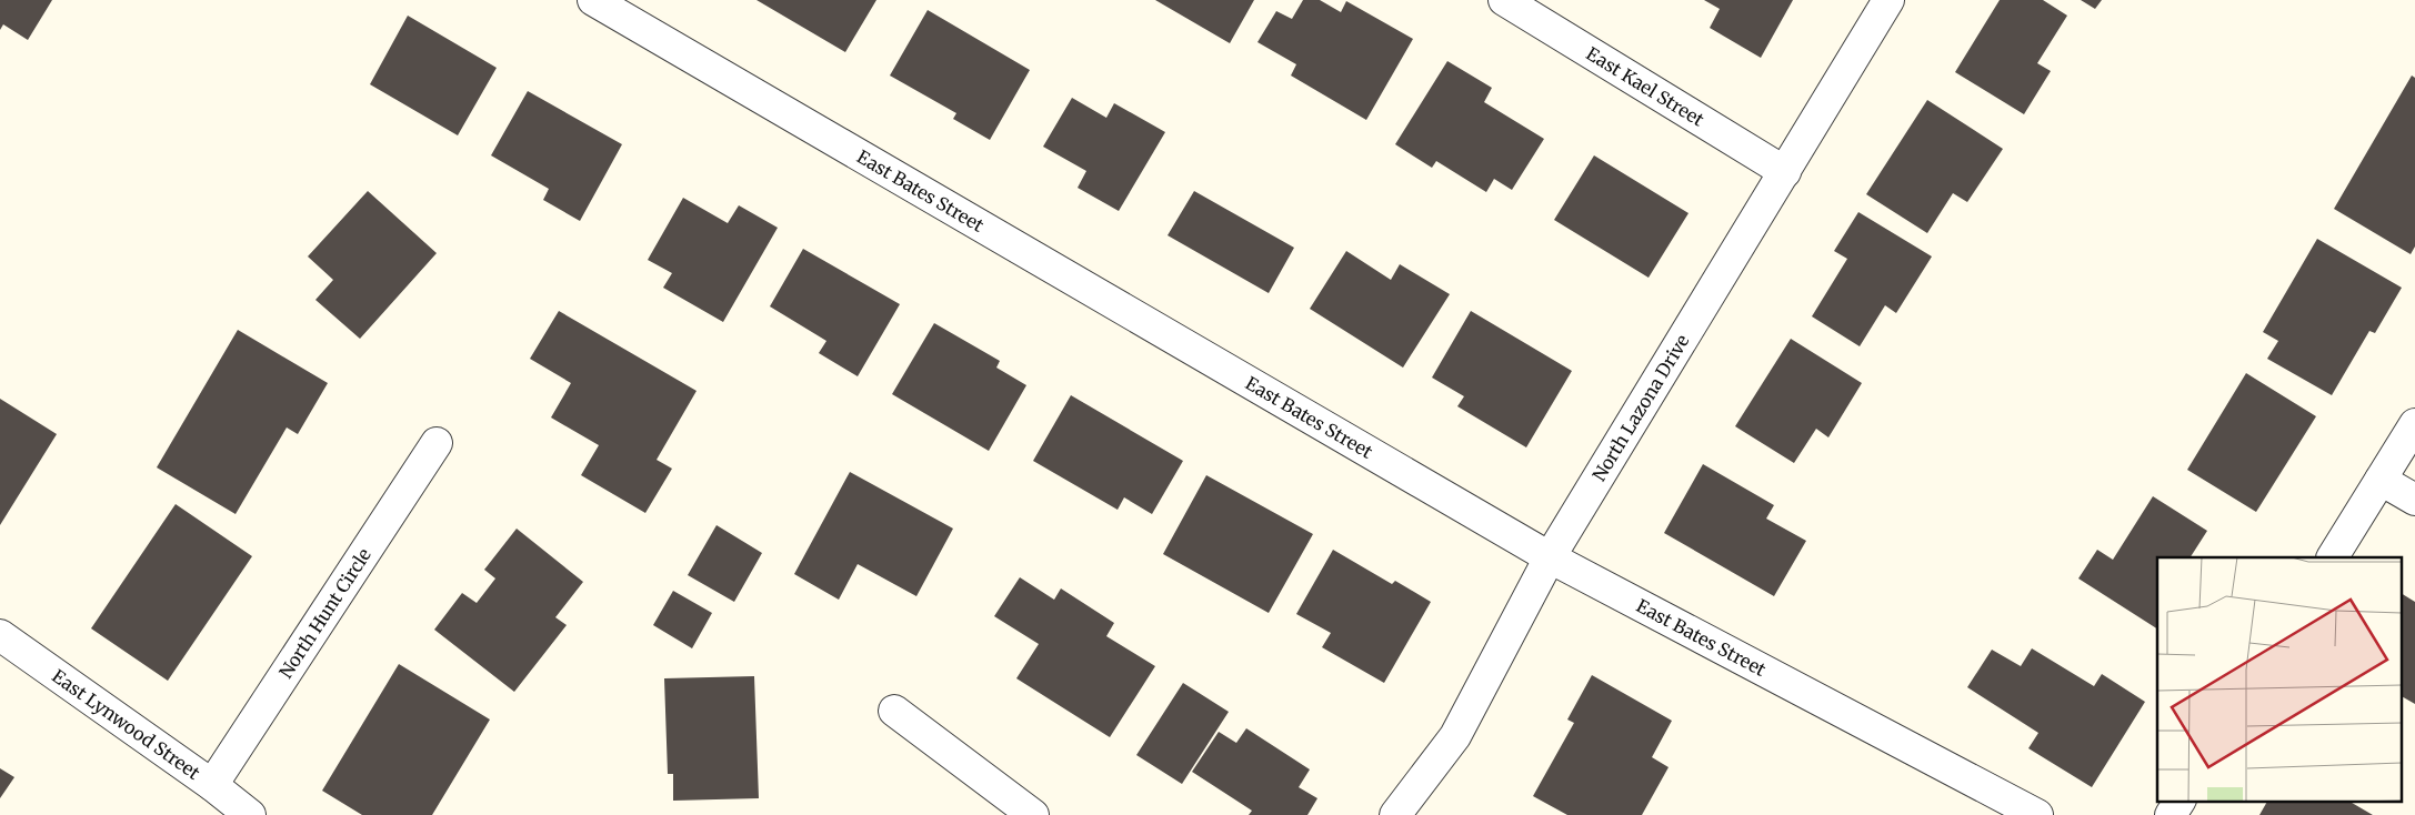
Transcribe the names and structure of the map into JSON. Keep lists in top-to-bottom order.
{
  "streets": {
    "street": [
      "East Kael Street",
      "East Bates Street",
      "North Lazona Drive",
      "North Hunt Circle",
      "East Lynwood Street"
    ]
  },
  "crossings": [
    ["East Kael Street", "North Lazona Drive"],
    ["East Bates Street", "North Lazona Drive"],
    ["North Hunt Circle", "East Lynwood Street"]
  ]
}
